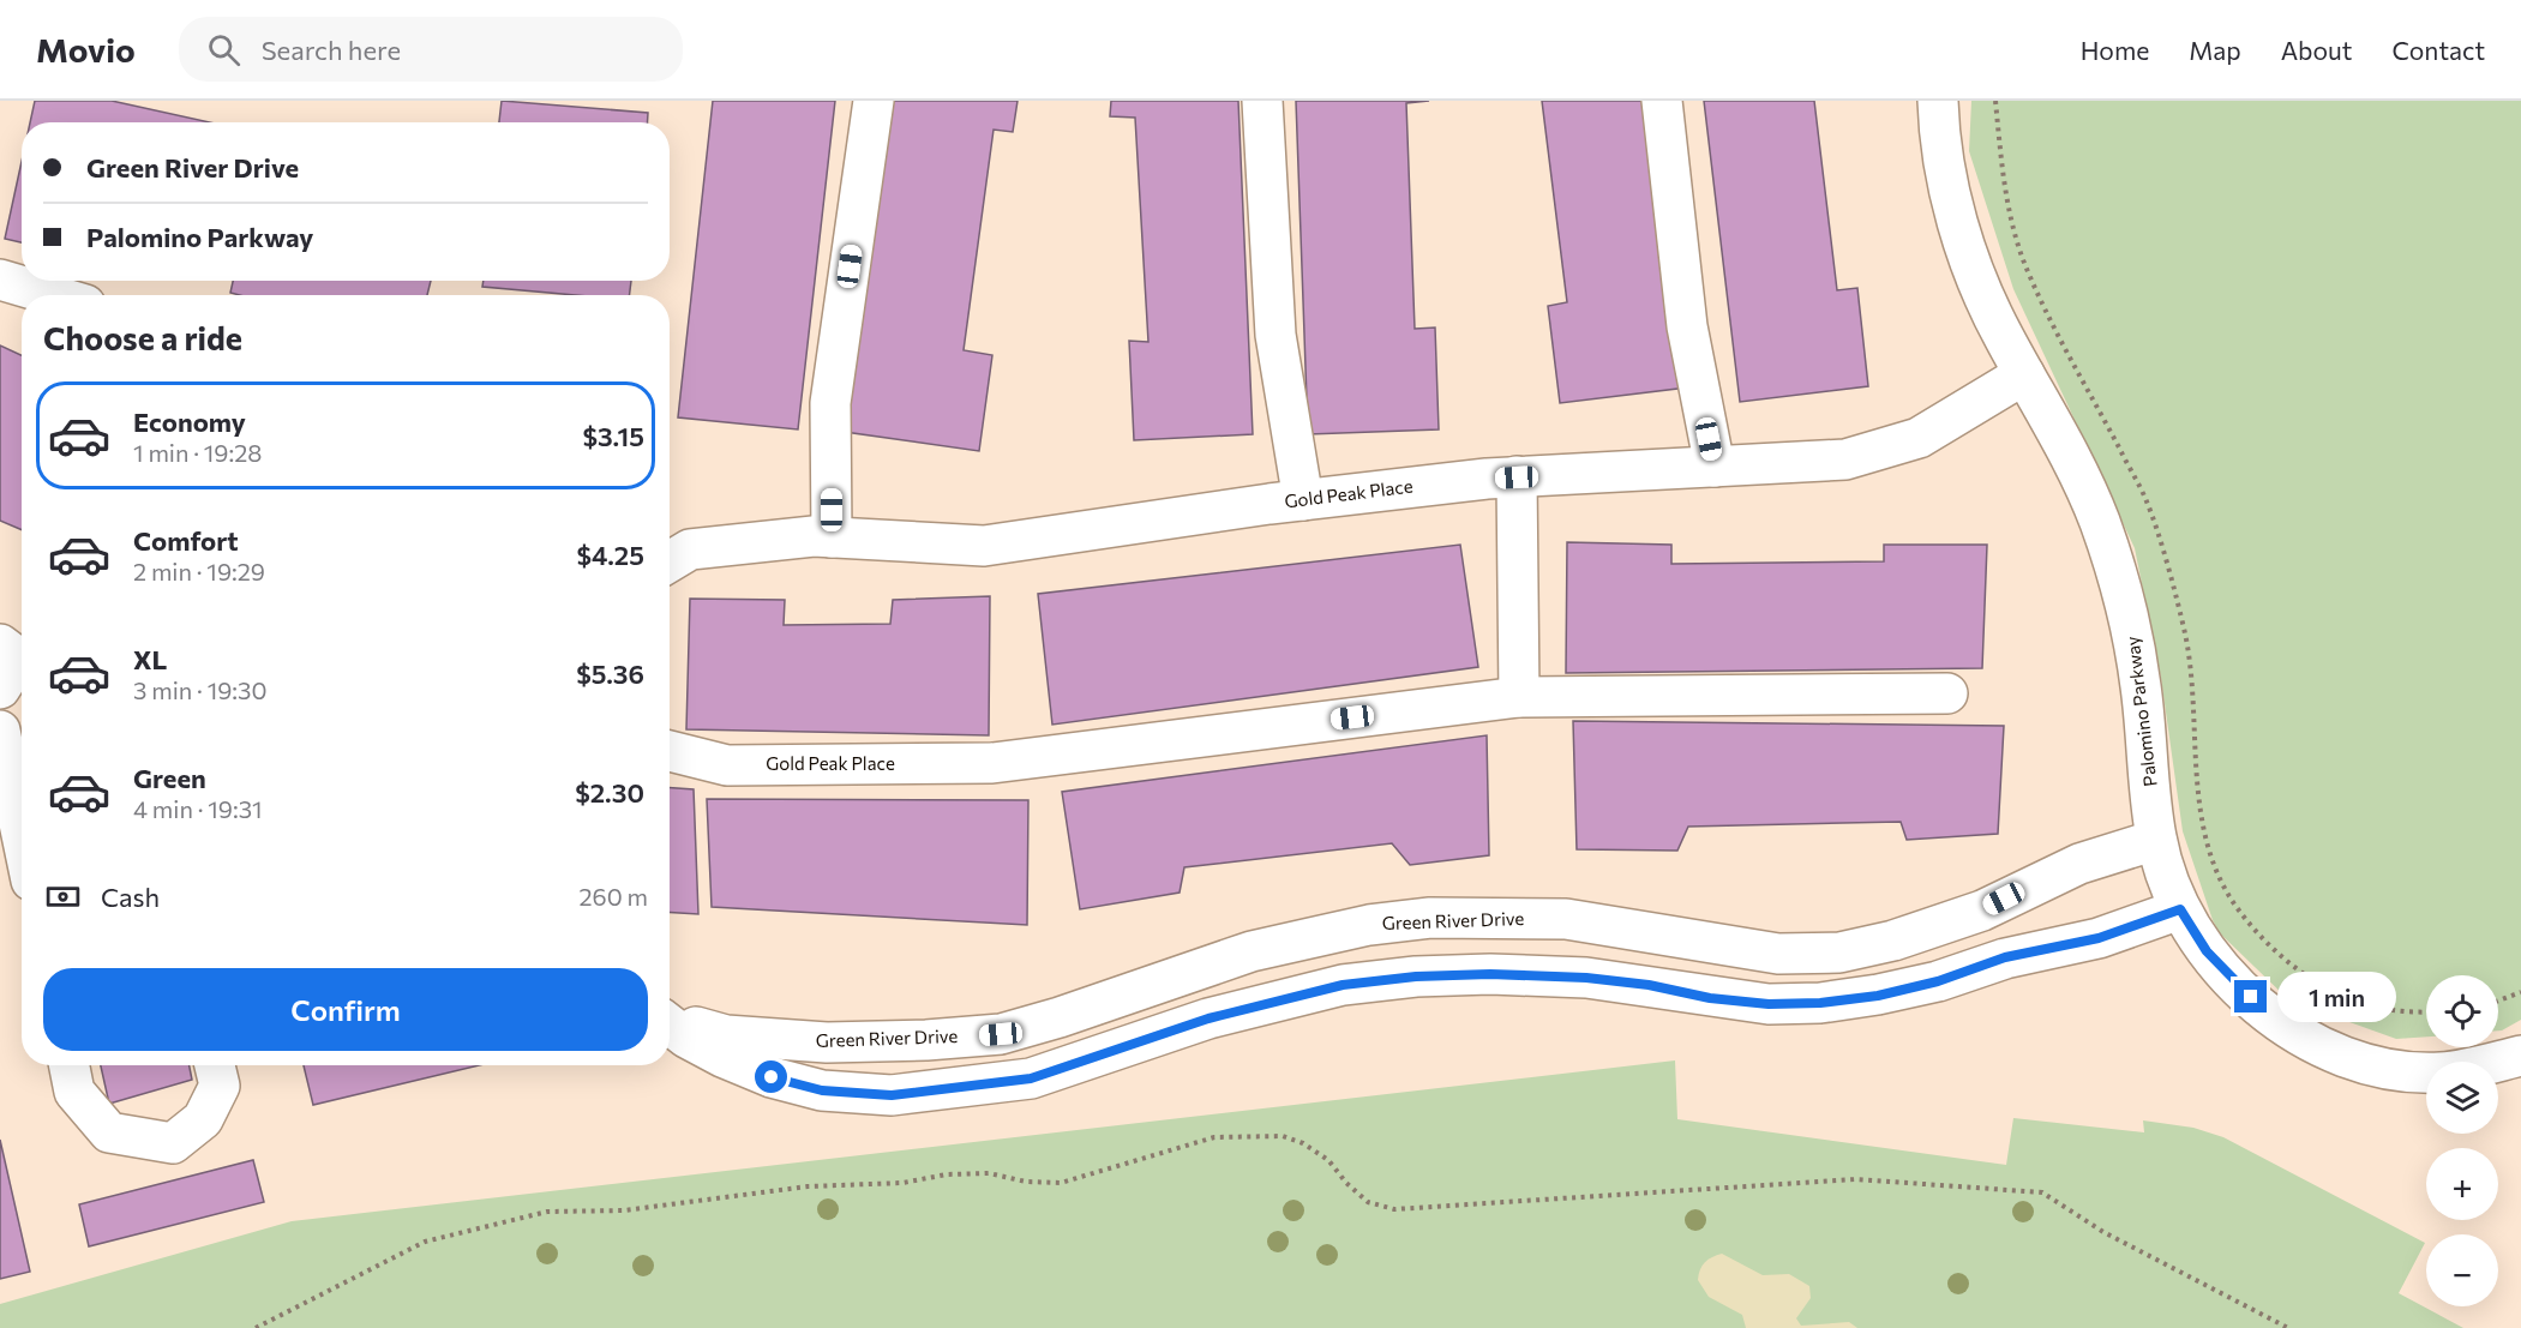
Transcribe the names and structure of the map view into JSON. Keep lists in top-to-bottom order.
{
  "streets": {
    "street": ["Gold Peak Place", "Palomino Parkway", "Green River Drive"]
  },
  "crossings": [
    ["Gold Peak Place", "Palomino Parkway"],
    ["Palomino Parkway", "Green River Drive"]
  ],
  "page": {
    "header": "Movio",
    "search": "Search here",
    "nav": [
      "Home",
      "Map",
      "About",
      "Contact"
    ],
    "banner": ["Green River Drive", "Palomino Parkway"],
    "heading": "Choose a ride",
    "list": [
      {
        "name": "Economy",
        "note": "1 min · 19:28",
        "value": "$3.15"
      },
      {
        "name": "Comfort",
        "note": "2 min · 19:29",
        "value": "$4.25"
      },
      {
        "name": "XL",
        "note": "3 min · 19:30",
        "value": "$5.36"
      },
      {
        "name": "Green",
        "note": "4 min · 19:31",
        "value": "$2.30"
      }
    ],
    "pay": ["Cash", "260 m"],
    "buttons": "Confirm",
    "bubble": "1 min",
    "map_buttons": ["+", "−"]
  }
}
